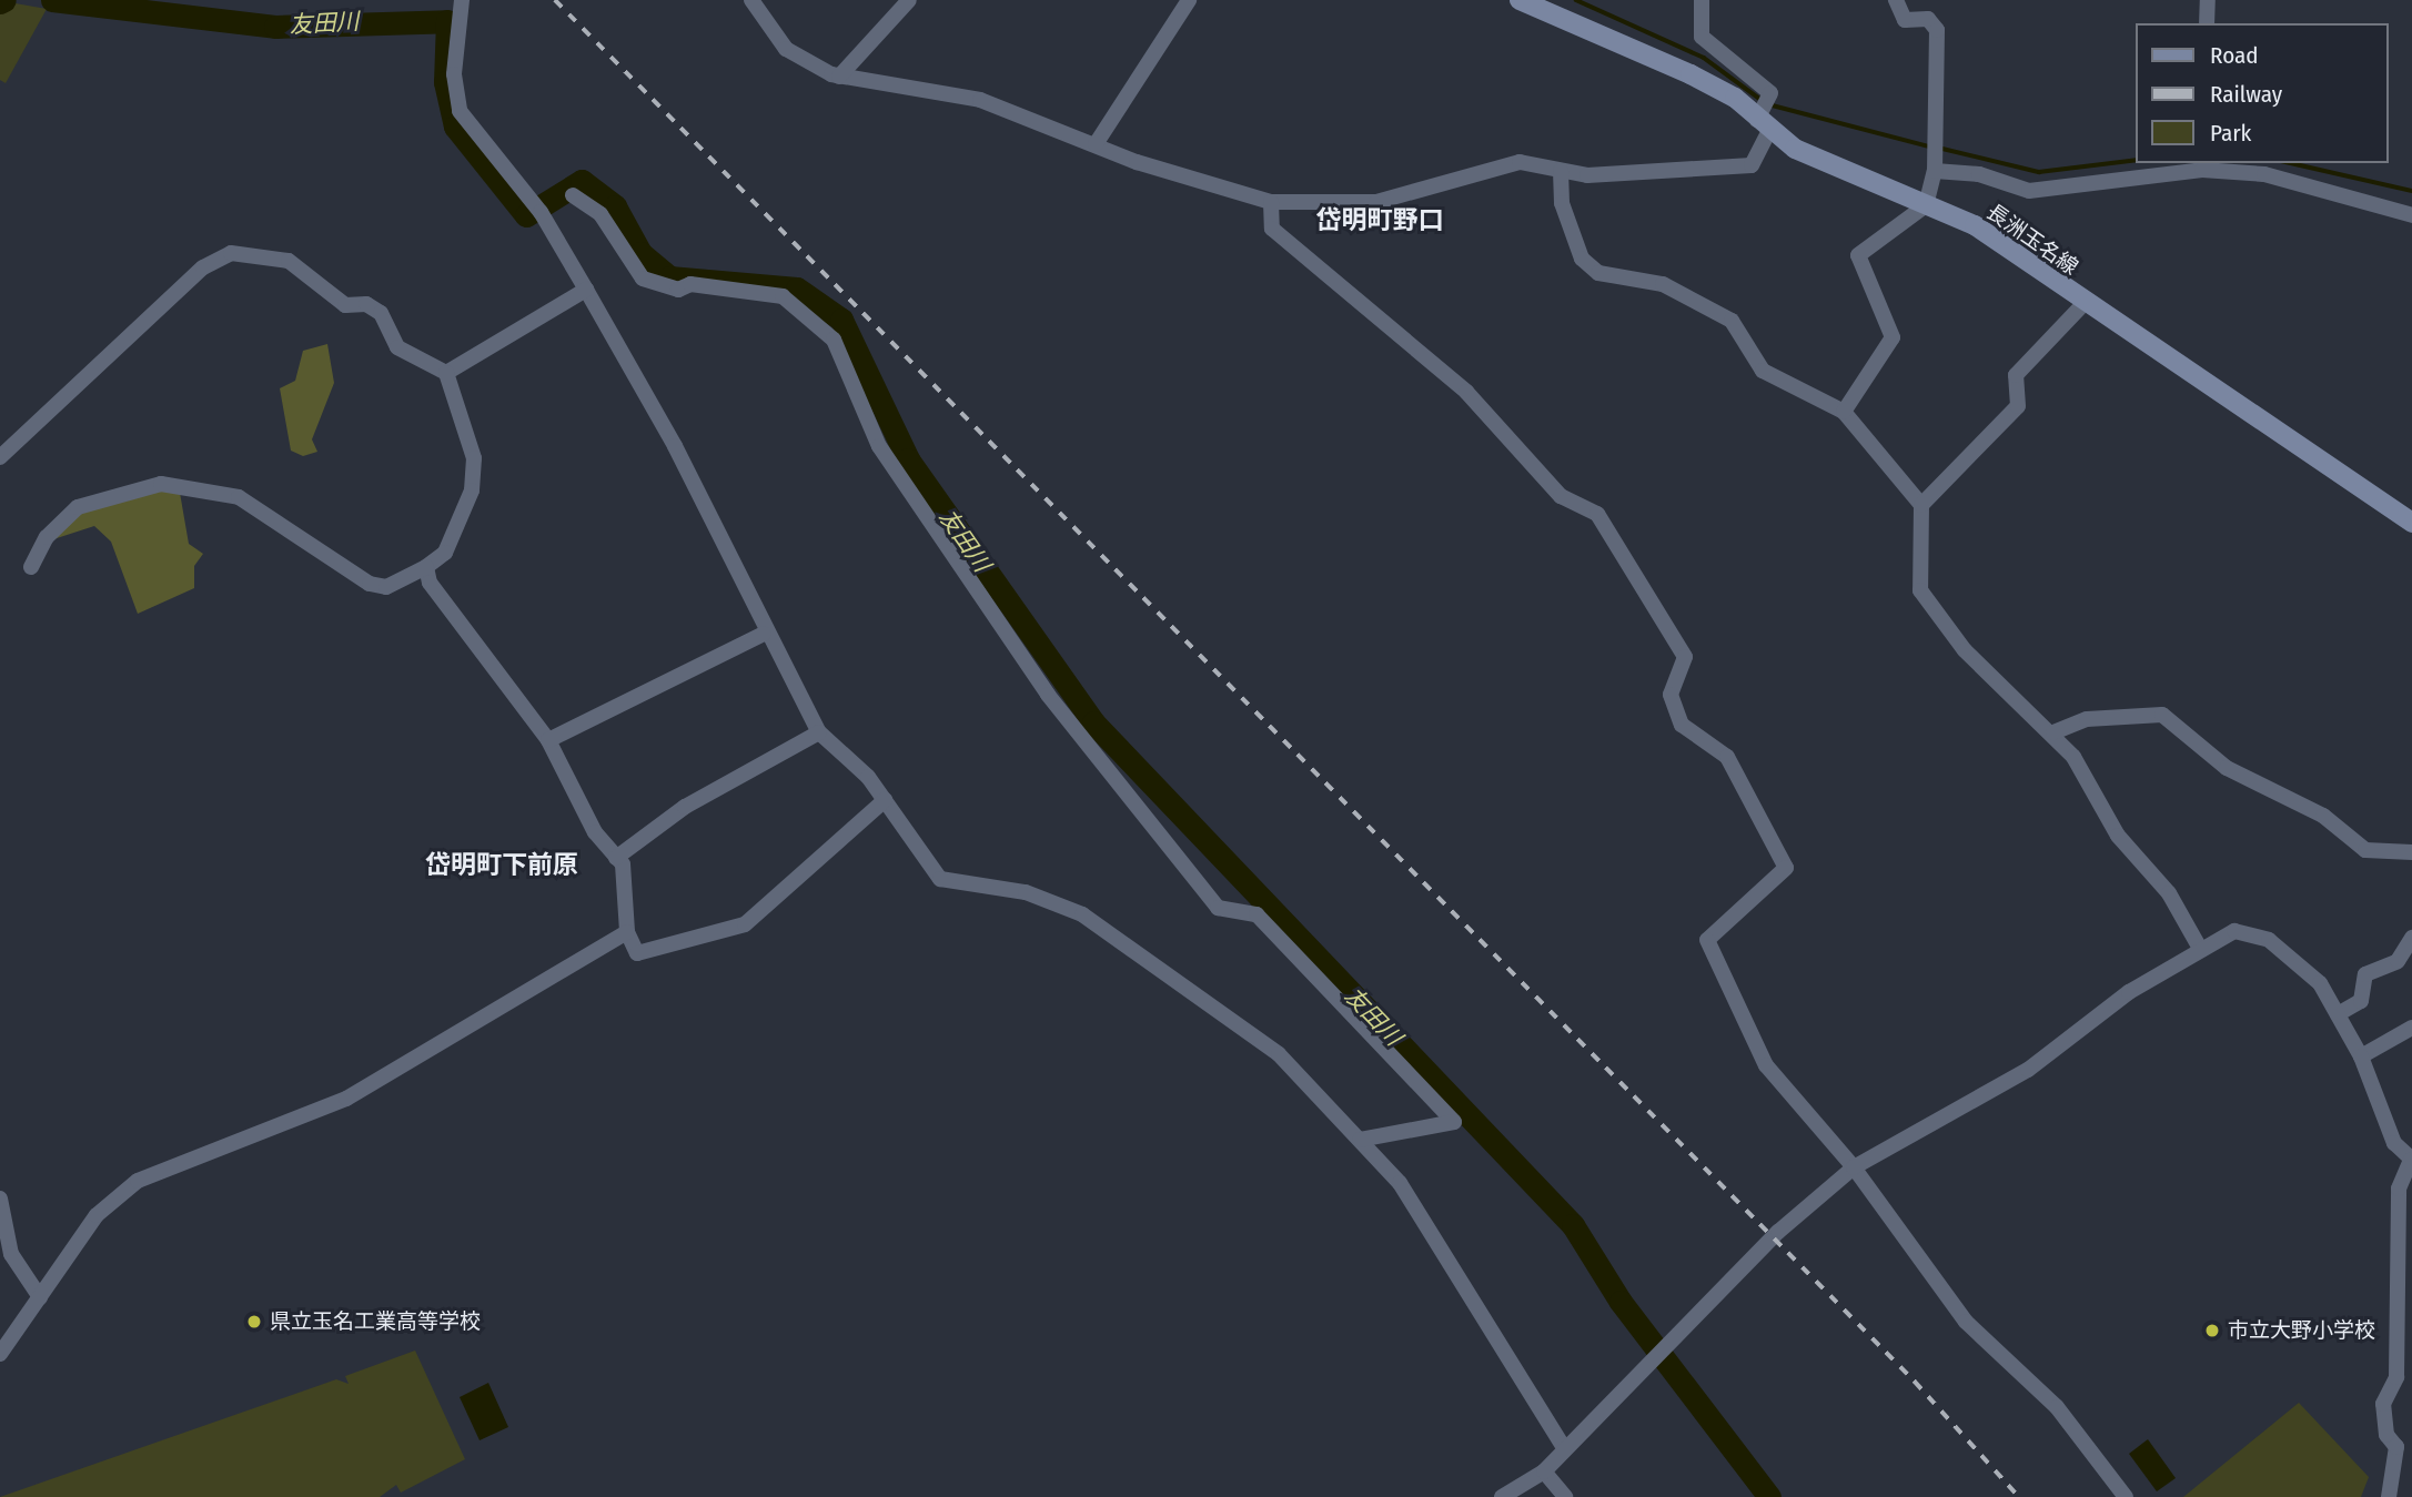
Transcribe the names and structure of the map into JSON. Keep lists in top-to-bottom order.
{
  "streets": {
    "main road": ["長洲玉名線"]
  },
  "districts": ["岱明町野口", "岱明町下前原"],
  "water": ["友田川"],
  "places": ["県立玉名工業高等学校", "市立大野小学校"],
  "legend": ["Road", "Railway", "Park"]
}
